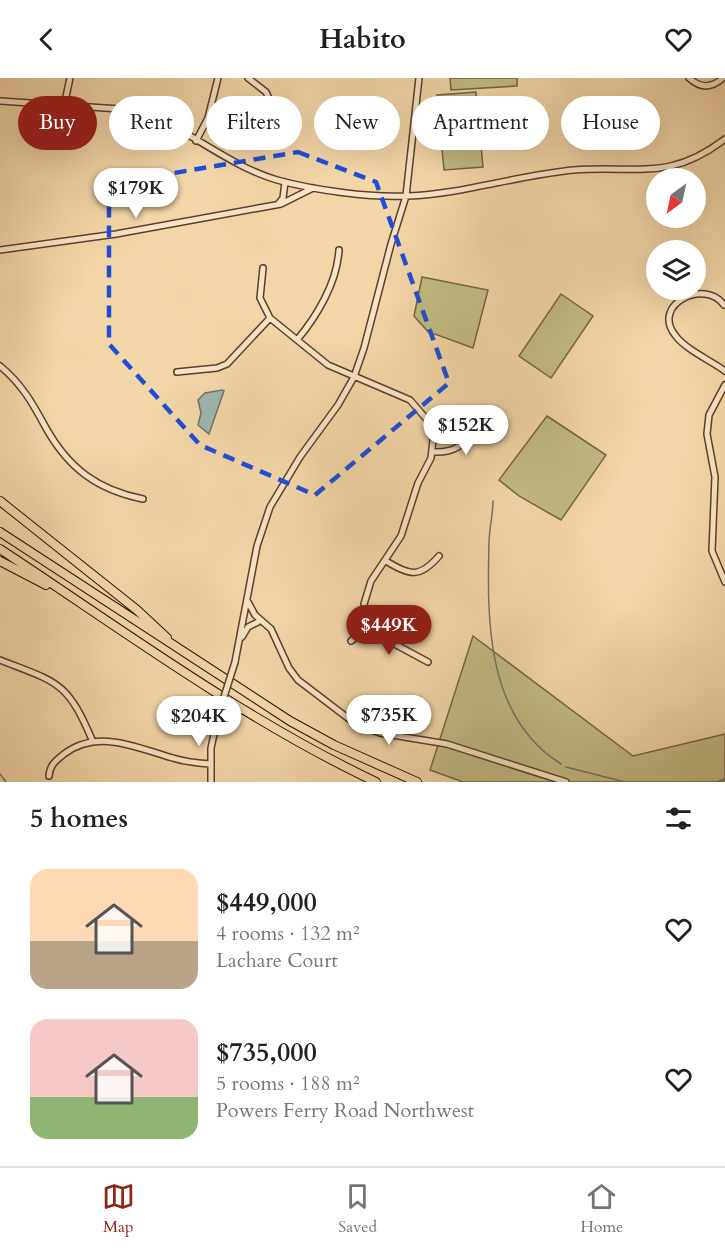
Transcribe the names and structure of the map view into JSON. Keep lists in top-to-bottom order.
{
  "north": "bottom left",
  "page": {
    "header": "Habito",
    "chip": [
      "Buy",
      "Rent",
      "Filters",
      "New",
      "Apartment",
      "House"
    ],
    "price": [
      "$179K",
      "$152K",
      "$449K",
      "$735K",
      "$204K"
    ],
    "heading": "5 homes",
    "list": [
      {
        "name": "$449,000",
        "note": "4 rooms · 132 m² · Lachare Court"
      },
      {
        "name": "$735,000",
        "note": "5 rooms · 188 m² · Powers Ferry Road Northwest"
      }
    ],
    "tabs": ["Map", "Saved", "Home"]
  }
}
